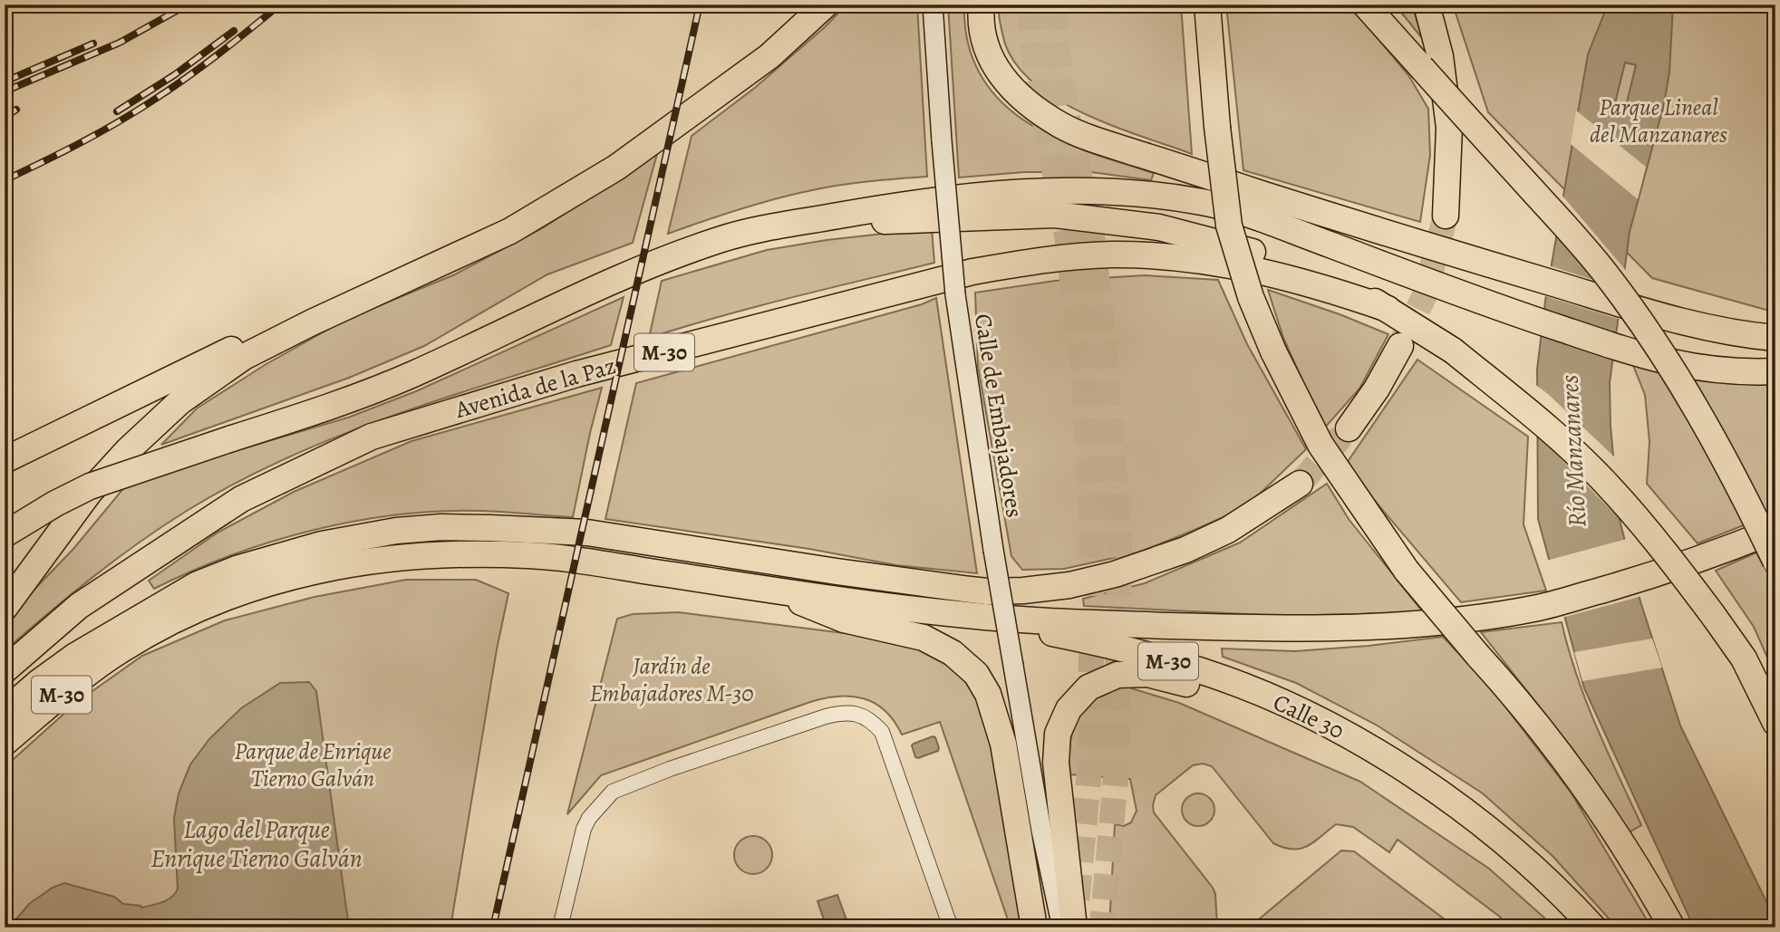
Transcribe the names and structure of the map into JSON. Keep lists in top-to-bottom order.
{
  "streets": {
    "highway": ["M-30", "Avenida de la Paz", "Calle 30"],
    "main road": ["Calle de Embajadores"]
  },
  "crossings": [
    ["M-30", "Avenida de la Paz"],
    ["M-30", "Calle 30"]
  ],
  "water": ["Río Manzanares", "Lago del Parque Enrique Tierno Galván"],
  "parks": ["Parque Lineal del Manzanares", "Jardín de Embajadores M-30", "Parque de Enrique Tierno Galván"]
}
